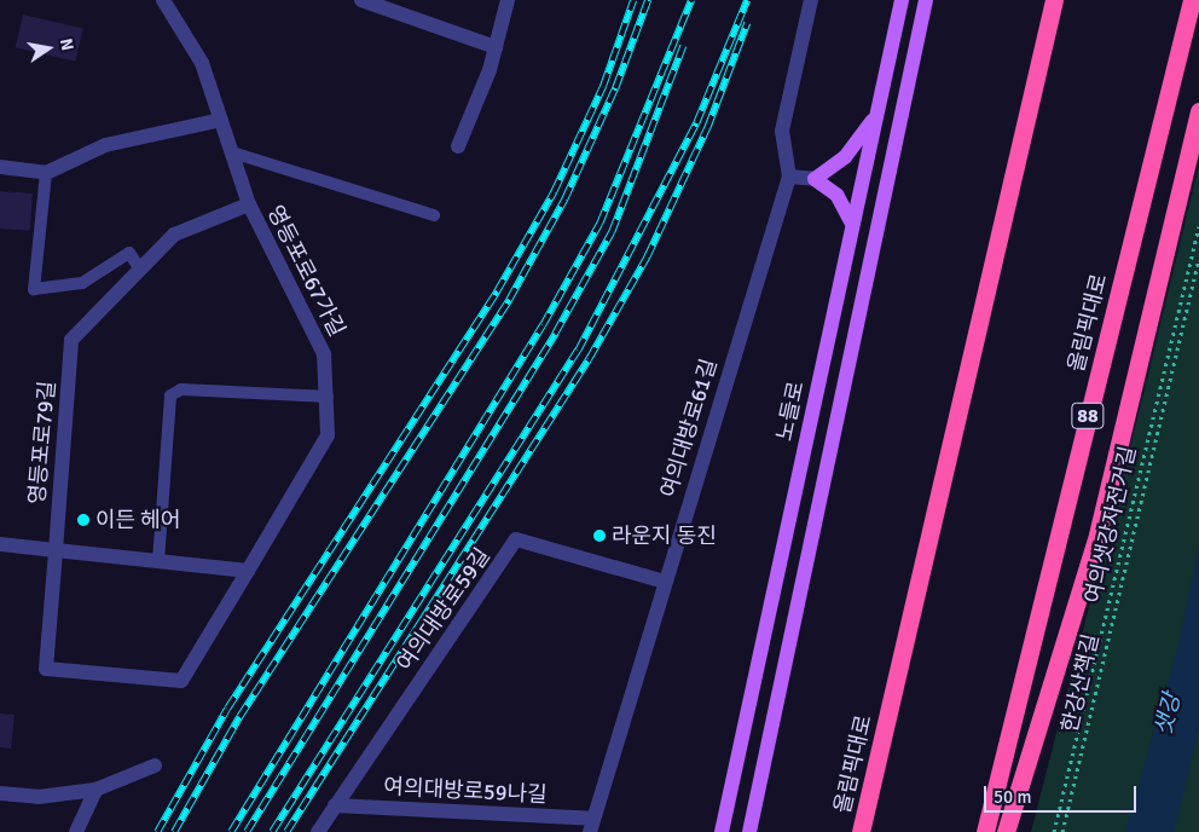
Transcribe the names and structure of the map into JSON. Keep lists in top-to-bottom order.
{
  "streets": {
    "highway": ["올림픽대로", "88"],
    "main road": ["노들로"],
    "street": [
      "영등포로67가길",
      "여의대방로61길",
      "영등포로79길",
      "여의대방로59길",
      "여의대방로59나길"
    ],
    "path": ["여의샛강자전거길", "한강산책길"]
  },
  "crossings": [
    ["영등포로67가길", "영등포로79길"],
    ["여의대방로61길", "여의대방로59길"],
    ["여의대방로61길", "여의대방로59나길"],
    ["여의대방로59길", "여의대방로59나길"]
  ],
  "water": ["샛강"],
  "places": ["이든 헤어", "라운지 동진"],
  "scale_bar": "50 m",
  "north": "right"
}
